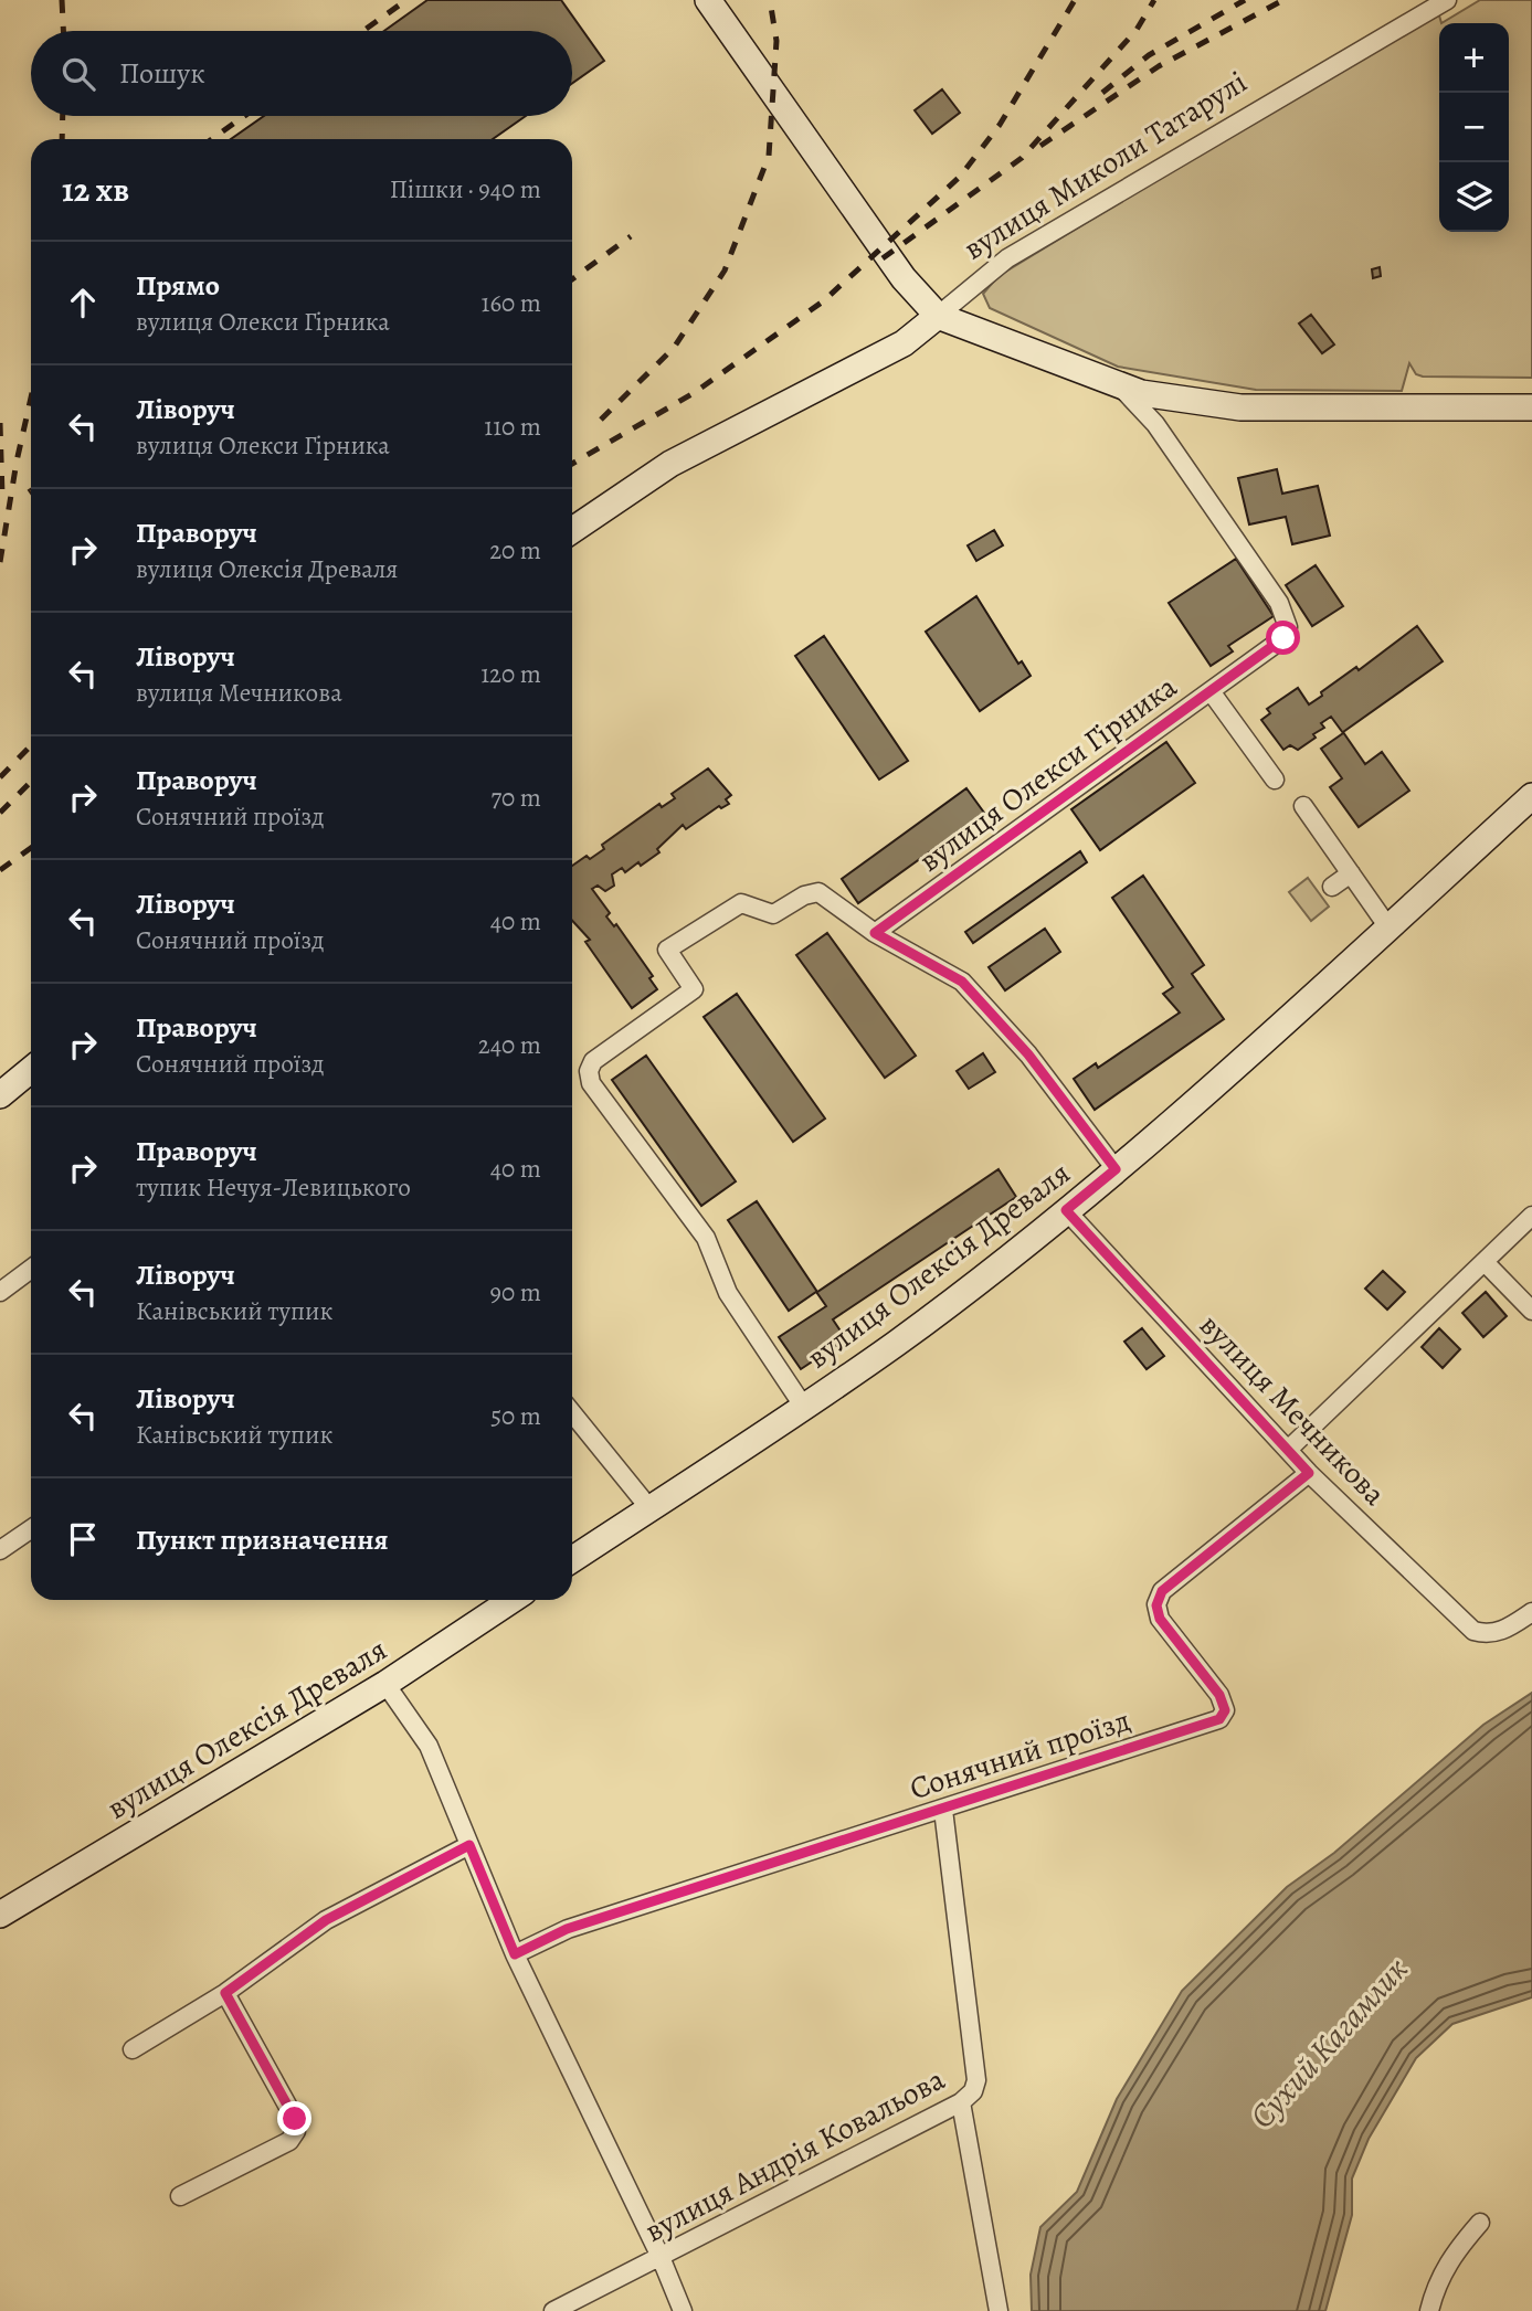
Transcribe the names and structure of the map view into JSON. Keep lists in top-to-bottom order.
{
  "streets": {
    "street": [
      "вулиця Миколи Татарулі",
      "вулиця Олекси Гірника",
      "вулиця Олексія Древаля",
      "вулиця Мечникова",
      "Сонячний проїзд",
      "вулиця Андрія Ковальова"
    ]
  },
  "crossings": [
    ["вулиця Олексія Древаля", "вулиця Мечникова"],
    ["вулиця Мечникова", "Сонячний проїзд"],
    ["Сонячний проїзд", "вулиця Андрія Ковальова"]
  ],
  "water": ["Сухий Кагамлик"],
  "page": {
    "map_buttons": ["+", "−"],
    "search": "Пошук",
    "heading": ["12 хв", "Пішки · 940 m"],
    "list": [
      ["Прямо", "вулиця Олекси Гірника", "160 m"],
      ["Ліворуч", "вулиця Олекси Гірника", "110 m"],
      ["Праворуч", "вулиця Олексія Древаля", "20 m"],
      ["Ліворуч", "вулиця Мечникова", "120 m"],
      ["Праворуч", "Сонячний проїзд", "70 m"],
      ["Ліворуч", "Сонячний проїзд", "40 m"],
      ["Праворуч", "Сонячний проїзд", "240 m"],
      ["Праворуч", "тупик Нечуя-Левицького", "40 m"],
      ["Ліворуч", "Канівський тупик", "90 m"],
      ["Ліворуч", "Канівський тупик", "50 m"],
      "Пункт призначення"
    ]
  }
}
